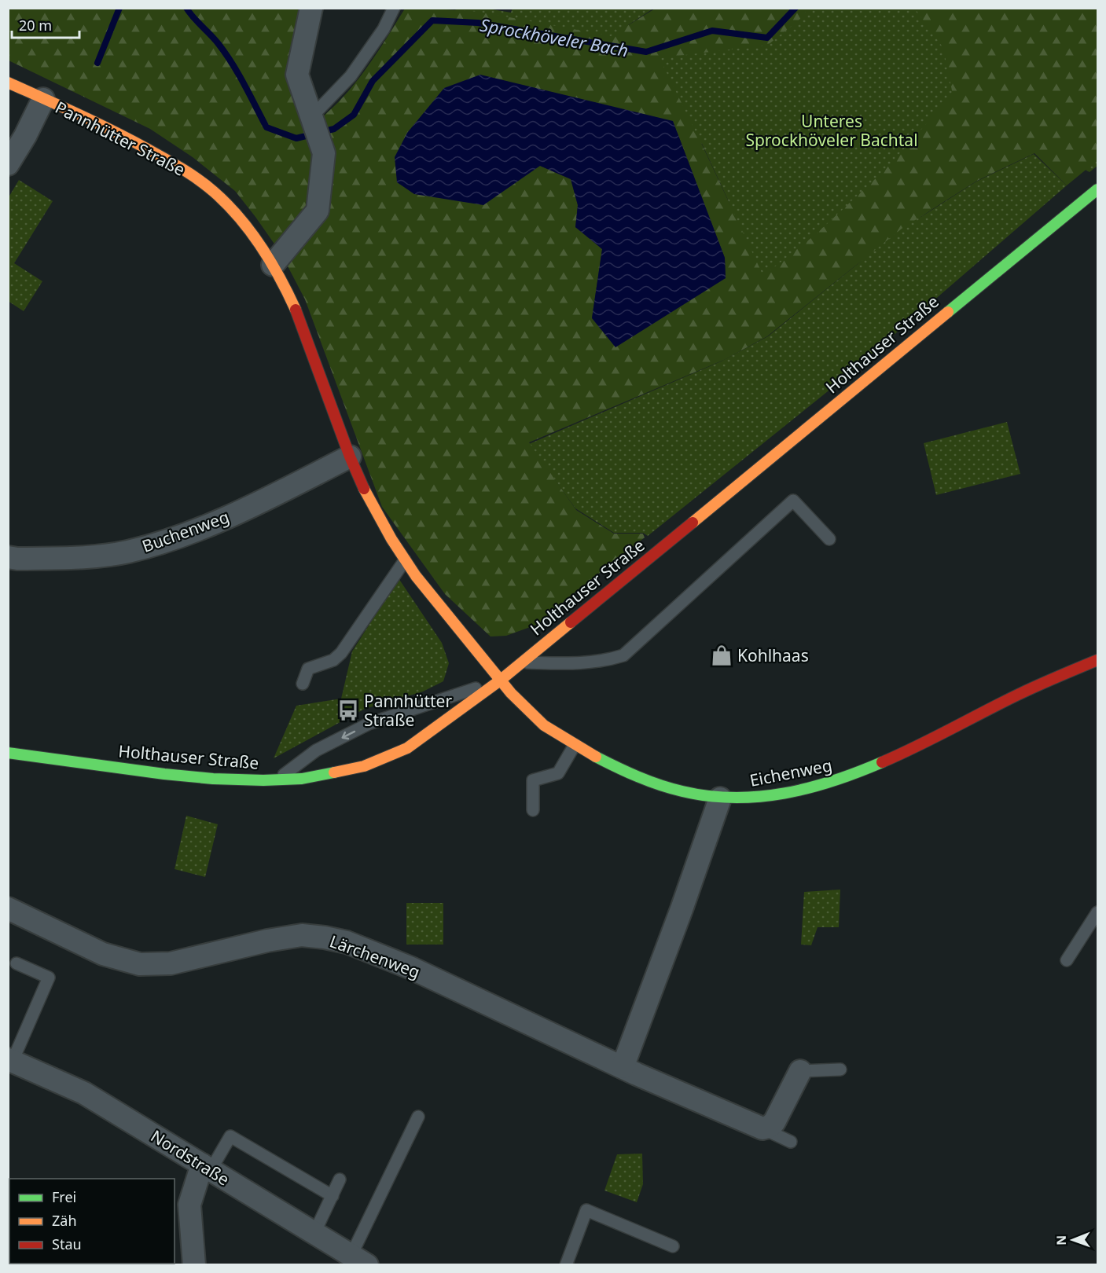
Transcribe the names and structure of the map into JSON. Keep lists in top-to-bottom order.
{
  "streets": {
    "street": [
      "Pannhütter Straße",
      "Holthauser Straße",
      "Buchenweg",
      "Eichenweg",
      "Lärchenweg",
      "Nordstraße"
    ]
  },
  "crossings": [
    ["Pannhütter Straße", "Holthauser Straße"],
    ["Pannhütter Straße", "Buchenweg"],
    ["Pannhütter Straße", "Eichenweg"],
    ["Holthauser Straße", "Eichenweg"]
  ],
  "water": ["Sprockhöveler Bach"],
  "parks": ["Unteres Sprockhöveler Bachtal"],
  "places": {
    "shop": ["Kohlhaas"],
    "bus stop": ["Pannhütter Straße"]
  },
  "legend": ["Frei", "Zäh", "Stau"],
  "scale_bar": "20 m",
  "north": "left"
}
